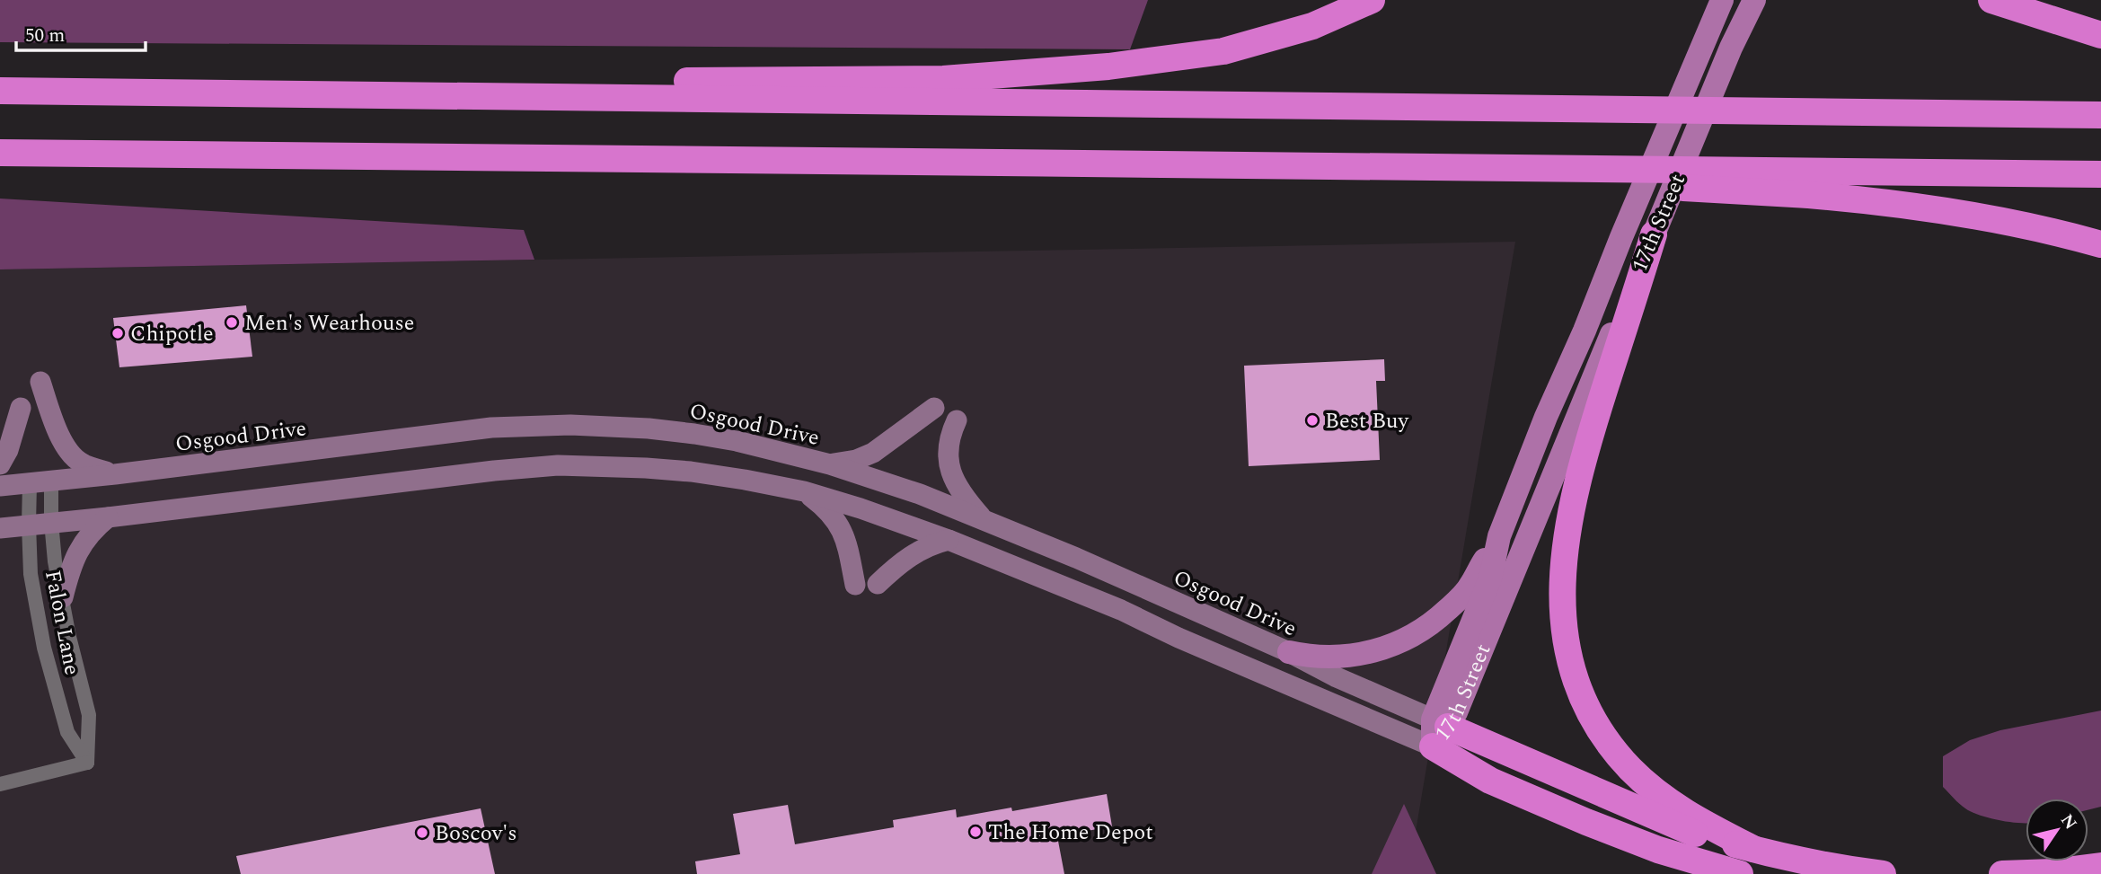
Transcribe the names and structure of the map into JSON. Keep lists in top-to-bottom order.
{
  "streets": {
    "main road": ["17th Street", "Osgood Drive"],
    "street": ["Falon Lane"]
  },
  "crossings": [
    ["17th Street", "Osgood Drive"],
    ["Osgood Drive", "Falon Lane"]
  ],
  "places": [
    "Men's Wearhouse",
    "Chipotle",
    "Best Buy",
    "The Home Depot",
    "Boscov's"
  ],
  "scale_bar": "50 m",
  "north": "top right"
}
